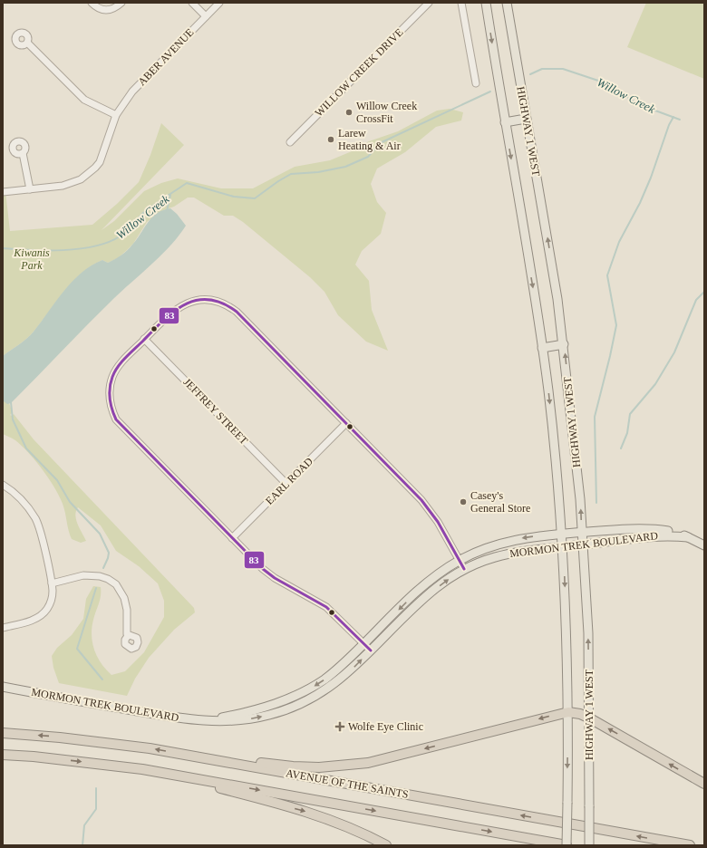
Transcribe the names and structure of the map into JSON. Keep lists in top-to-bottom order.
{
  "streets": {
    "highway": ["AVENUE OF THE SAINTS"],
    "main road": ["HIGHWAY 1 WEST", "MORMON TREK BOULEVARD"],
    "street": [
      "ABER AVENUE",
      "WILLOW CREEK DRIVE",
      "JEFFREY STREET",
      "EARL ROAD"
    ]
  },
  "crossings": [
    ["HIGHWAY 1 WEST", "MORMON TREK BOULEVARD"],
    ["HIGHWAY 1 WEST", "AVENUE OF THE SAINTS"],
    ["JEFFREY STREET", "EARL ROAD"]
  ],
  "water": ["Willow Creek"],
  "parks": ["Kiwanis Park"],
  "places": {
    "other": ["Willow Creek CrossFit", "Larew Heating & Air", "Casey's General Store"],
    "health": ["Wolfe Eye Clinic"]
  },
  "lines": ["transit line 83"]
}
